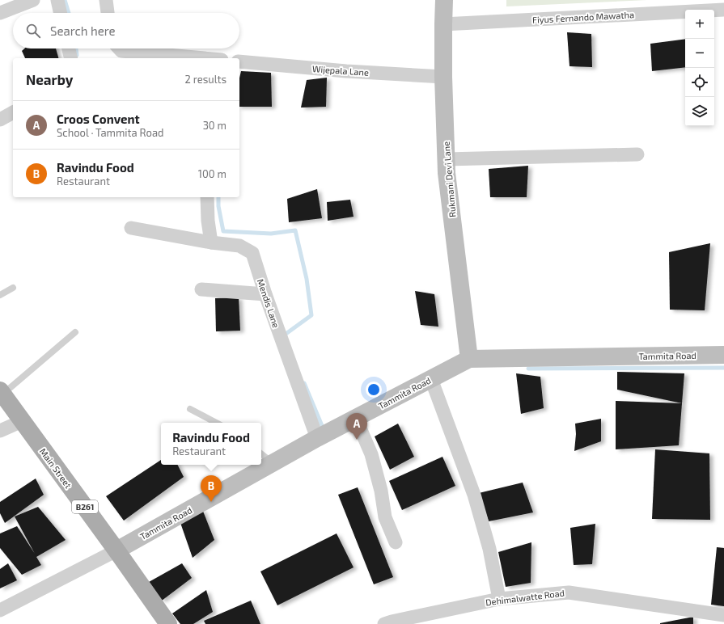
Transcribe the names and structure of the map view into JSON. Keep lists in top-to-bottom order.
{
  "streets": {
    "main road": ["Main Street", "B261"],
    "street": [
      "Fiyus Fernando Mawatha",
      "Wijepala Lane",
      "Rukmani Devi Lane",
      "Mendis Lane",
      "Tammita Road",
      "Dehimalwatte Road"
    ]
  },
  "crossings": [
    ["Fiyus Fernando Mawatha", "Rukmani Devi Lane"],
    ["Wijepala Lane", "Rukmani Devi Lane"],
    ["Rukmani Devi Lane", "Tammita Road"],
    ["Mendis Lane", "Tammita Road"],
    ["Tammita Road", "Main Street"]
  ],
  "page": {
    "map_buttons": ["+", "−"],
    "search": "Search here",
    "heading": ["Nearby", "2 results"],
    "list": [
      {
        "mark": "A",
        "name": "Croos Convent",
        "note": "School · Tammita Road",
        "value": "30 m"
      },
      {
        "mark": "B",
        "name": "Ravindu Food",
        "note": "Restaurant",
        "value": "100 m"
      }
    ],
    "pins": ["A", "B"],
    "popup": ["Ravindu Food", "Restaurant"]
  }
}
